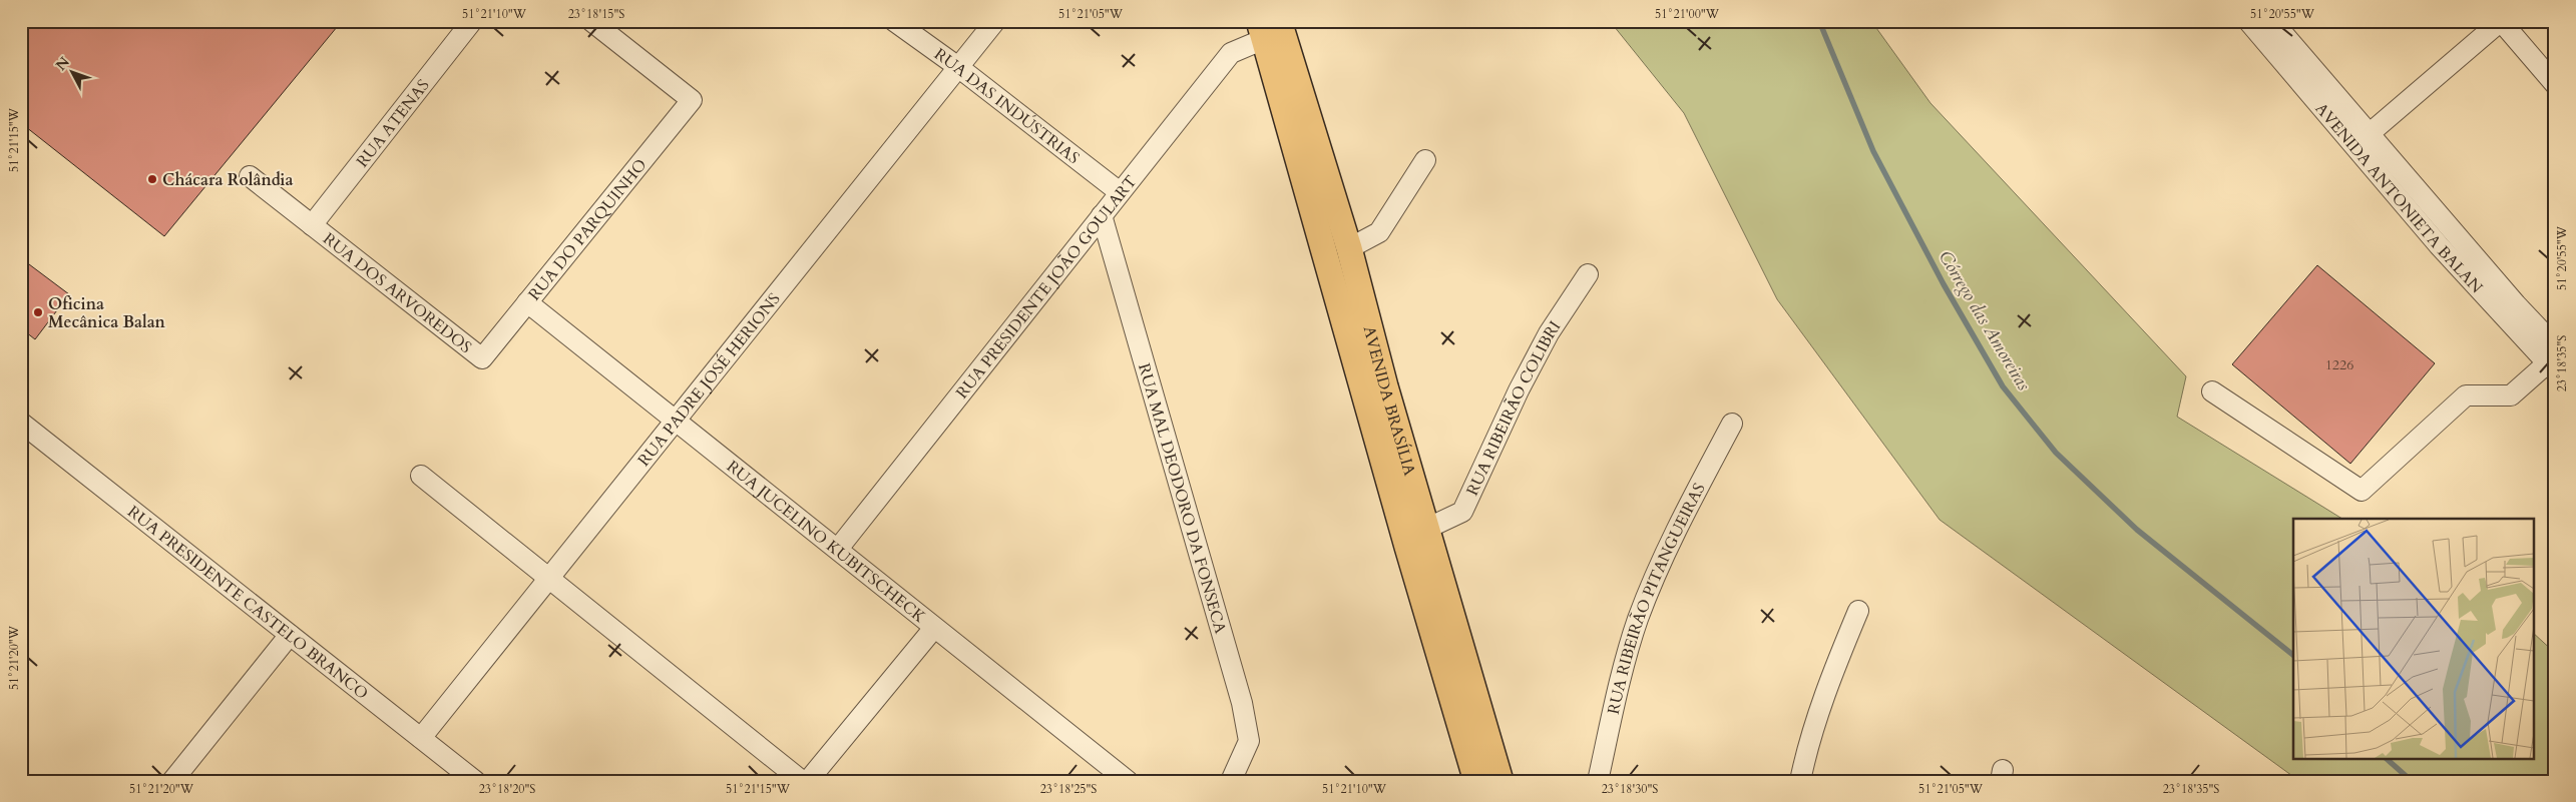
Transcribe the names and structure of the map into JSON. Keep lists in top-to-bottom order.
{
  "streets": {
    "main road": ["AVENIDA BRASÍLIA"],
    "street": [
      "RUA DAS INDÚSTRIAS",
      "RUA ATENAS",
      "AVENIDA ANTONIETA BALAN",
      "RUA DO PARQUINHO",
      "RUA PRESIDENTE JOÃO GOULART",
      "RUA DOS ARVOREDOS",
      "RUA PADRE JOSÉ HERIONS",
      "RUA RIBEIRÃO COLIBRI",
      "RUA MAL DEODORO DA FONSECA",
      "RUA JUCELINO KUBITSCHECK",
      "RUA RIBEIRÃO PITANGUEIRAS",
      "RUA PRESIDENTE CASTELO BRANCO"
    ]
  },
  "crossings": [
    ["RUA DAS INDÚSTRIAS", "RUA PRESIDENTE JOÃO GOULART"],
    ["RUA DAS INDÚSTRIAS", "RUA PADRE JOSÉ HERIONS"],
    ["RUA ATENAS", "RUA DOS ARVOREDOS"],
    ["RUA DO PARQUINHO", "RUA DOS ARVOREDOS"],
    ["RUA DO PARQUINHO", "RUA JUCELINO KUBITSCHECK"],
    ["RUA PRESIDENTE JOÃO GOULART", "AVENIDA BRASÍLIA"],
    ["RUA PRESIDENTE JOÃO GOULART", "RUA MAL DEODORO DA FONSECA"],
    ["RUA PRESIDENTE JOÃO GOULART", "RUA JUCELINO KUBITSCHECK"],
    ["RUA PADRE JOSÉ HERIONS", "RUA JUCELINO KUBITSCHECK"],
    ["RUA PADRE JOSÉ HERIONS", "RUA PRESIDENTE CASTELO BRANCO"],
    ["AVENIDA BRASÍLIA", "RUA RIBEIRÃO COLIBRI"]
  ],
  "water": ["Córrego das Amoreiras"],
  "places": ["Chácara Rolândia", "Oficina Mecânica Balan"],
  "house_numbers": ["1226"],
  "north": "top left",
  "coordinates": [
    "51°21'10\"W",
    "23°18'15\"S",
    "51°21'05\"W",
    "51°21'00\"W",
    "51°20'55\"W",
    "51°21'15\"W",
    "23°18'35\"S",
    "51°21'20\"W",
    "23°18'20\"S",
    "23°18'25\"S",
    "23°18'30\"S"
  ]
}
